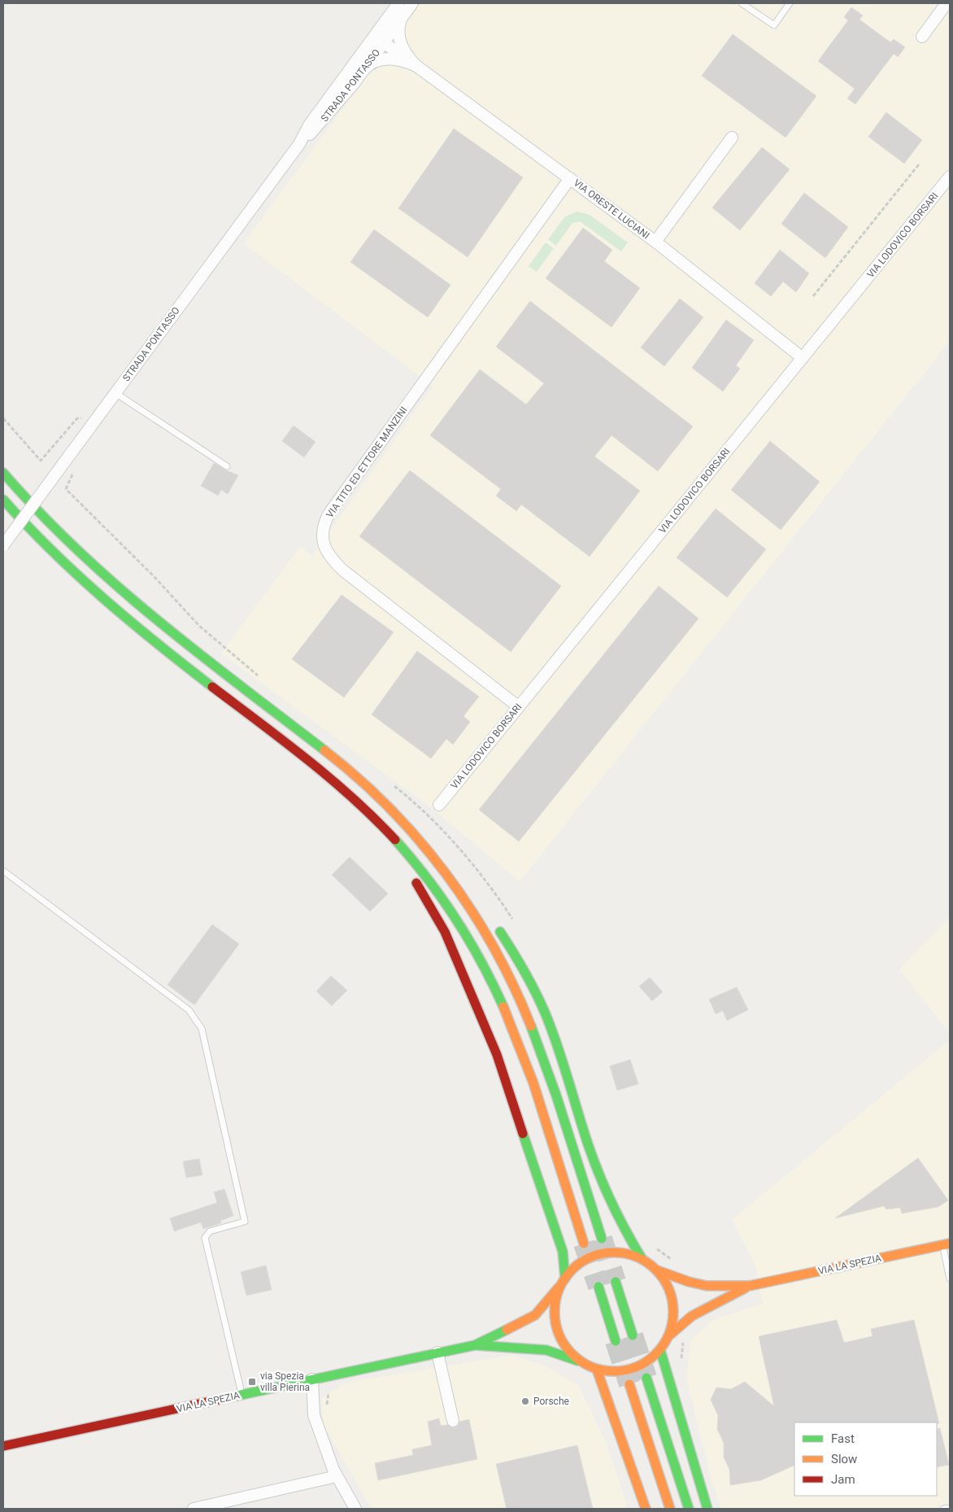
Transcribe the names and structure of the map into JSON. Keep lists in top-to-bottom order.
{
  "streets": {
    "main road": ["VIA LA SPEZIA"],
    "street": [
      "STRADA PONTASSO",
      "VIA ORESTE LUCIANI",
      "VIA LODOVICO BORSARI",
      "VIA TITO ED ETTORE MANZINI"
    ]
  },
  "crossings": [
    ["STRADA PONTASSO", "VIA ORESTE LUCIANI"],
    ["VIA ORESTE LUCIANI", "VIA LODOVICO BORSARI"],
    ["VIA ORESTE LUCIANI", "VIA TITO ED ETTORE MANZINI"],
    ["VIA LODOVICO BORSARI", "VIA TITO ED ETTORE MANZINI"]
  ],
  "places": {
    "transit": ["via Spezia villa Pierina"],
    "other": ["Porsche"]
  },
  "legend": ["Fast", "Slow", "Jam"]
}
